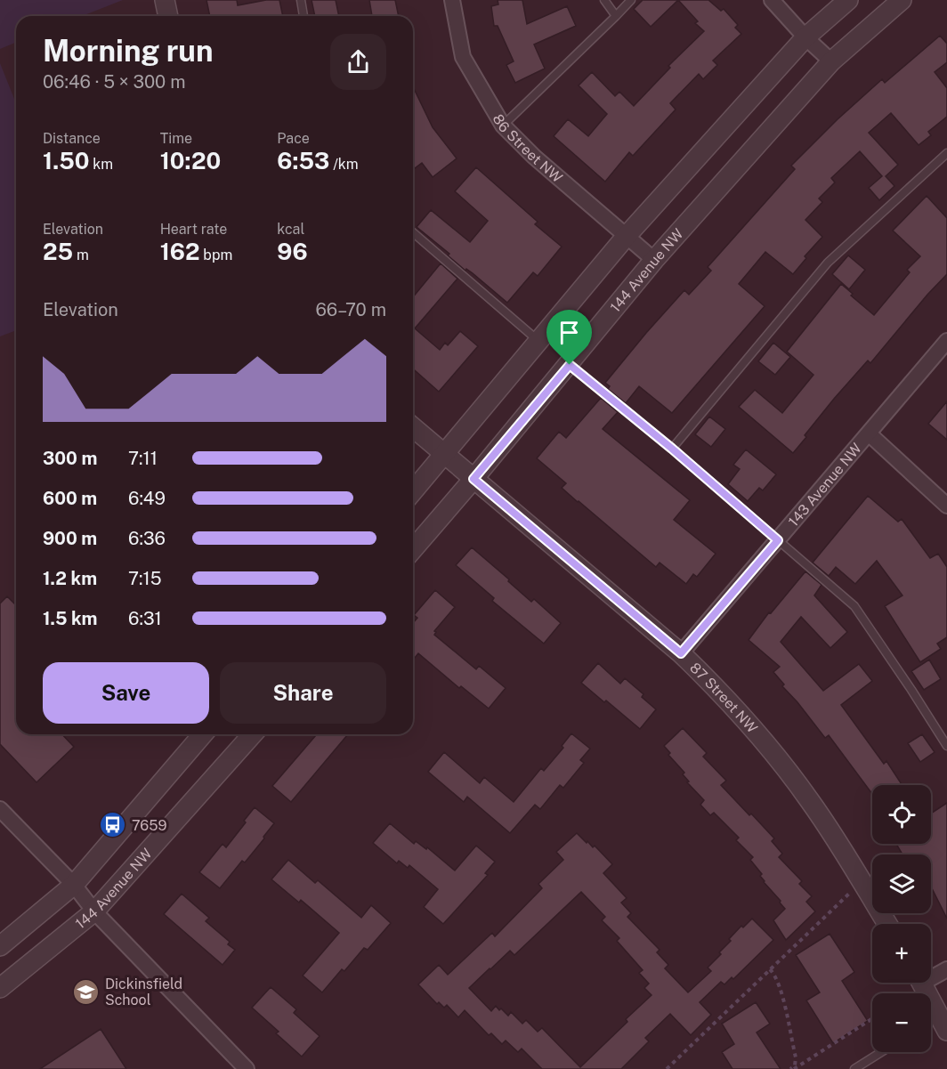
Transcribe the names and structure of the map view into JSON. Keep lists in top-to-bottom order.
{
  "streets": {
    "street": [
      "86 Street NW",
      "144 Avenue NW",
      "143 Avenue NW",
      "87 Street NW"
    ]
  },
  "crossings": [
    ["86 Street NW", "144 Avenue NW"],
    ["144 Avenue NW", "87 Street NW"],
    ["143 Avenue NW", "87 Street NW"]
  ],
  "places": {
    "bus stop": ["7659"],
    "school or university": ["Dickinsfield School"]
  },
  "page": {
    "heading": ["Morning run", "06:46 · 5 × 300 m"],
    "stats": [
      ["Distance", "1.50 km"],
      ["Time", "10:20"],
      ["Pace", "6:53 /km"],
      ["Elevation", "25 m"],
      ["Heart rate", "162 bpm"],
      ["kcal", "96"]
    ],
    "chart": ["Elevation", "66–70 m"],
    "list": [
      {
        "name": "300 m",
        "note": "7:11"
      },
      {
        "name": "600 m",
        "note": "6:49"
      },
      {
        "name": "900 m",
        "note": "6:36"
      },
      {
        "name": "1.2 km",
        "note": "7:15"
      },
      {
        "name": "1.5 km",
        "note": "6:31"
      }
    ],
    "buttons": ["Save", "Share"],
    "map_buttons": ["+", "−"]
  }
}
